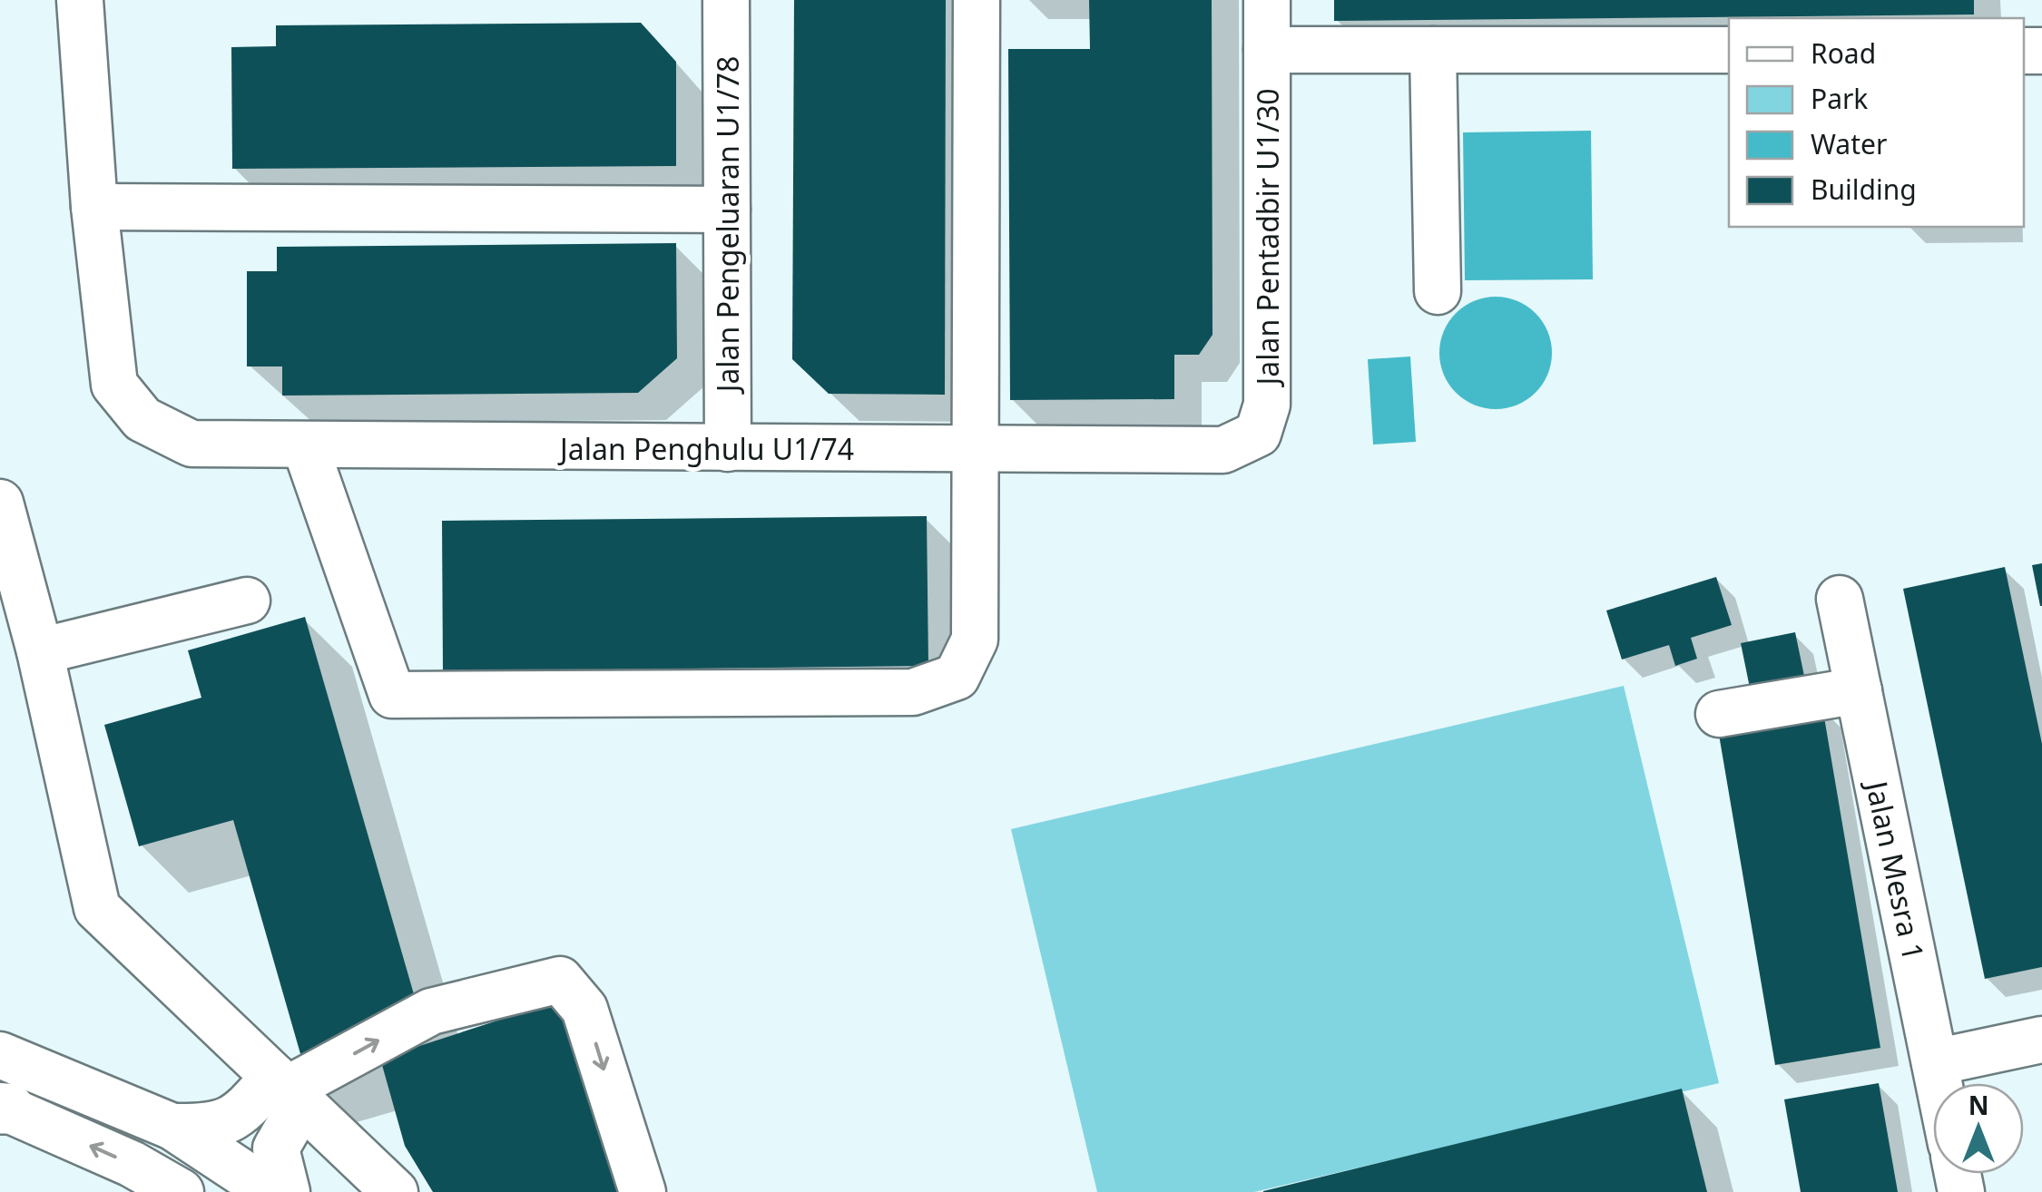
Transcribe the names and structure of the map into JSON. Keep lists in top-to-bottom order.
{
  "streets": {
    "street": [
      "Jalan Pengeluaran U1/78",
      "Jalan Pentadbir U1/30",
      "Jalan Penghulu U1/74",
      "Jalan Mesra 1"
    ]
  },
  "crossings": [
    ["Jalan Pengeluaran U1/78", "Jalan Penghulu U1/74"],
    ["Jalan Pentadbir U1/30", "Jalan Penghulu U1/74"]
  ],
  "legend": [
    "Road",
    "Park",
    "Water",
    "Building"
  ],
  "north": "top"
}
